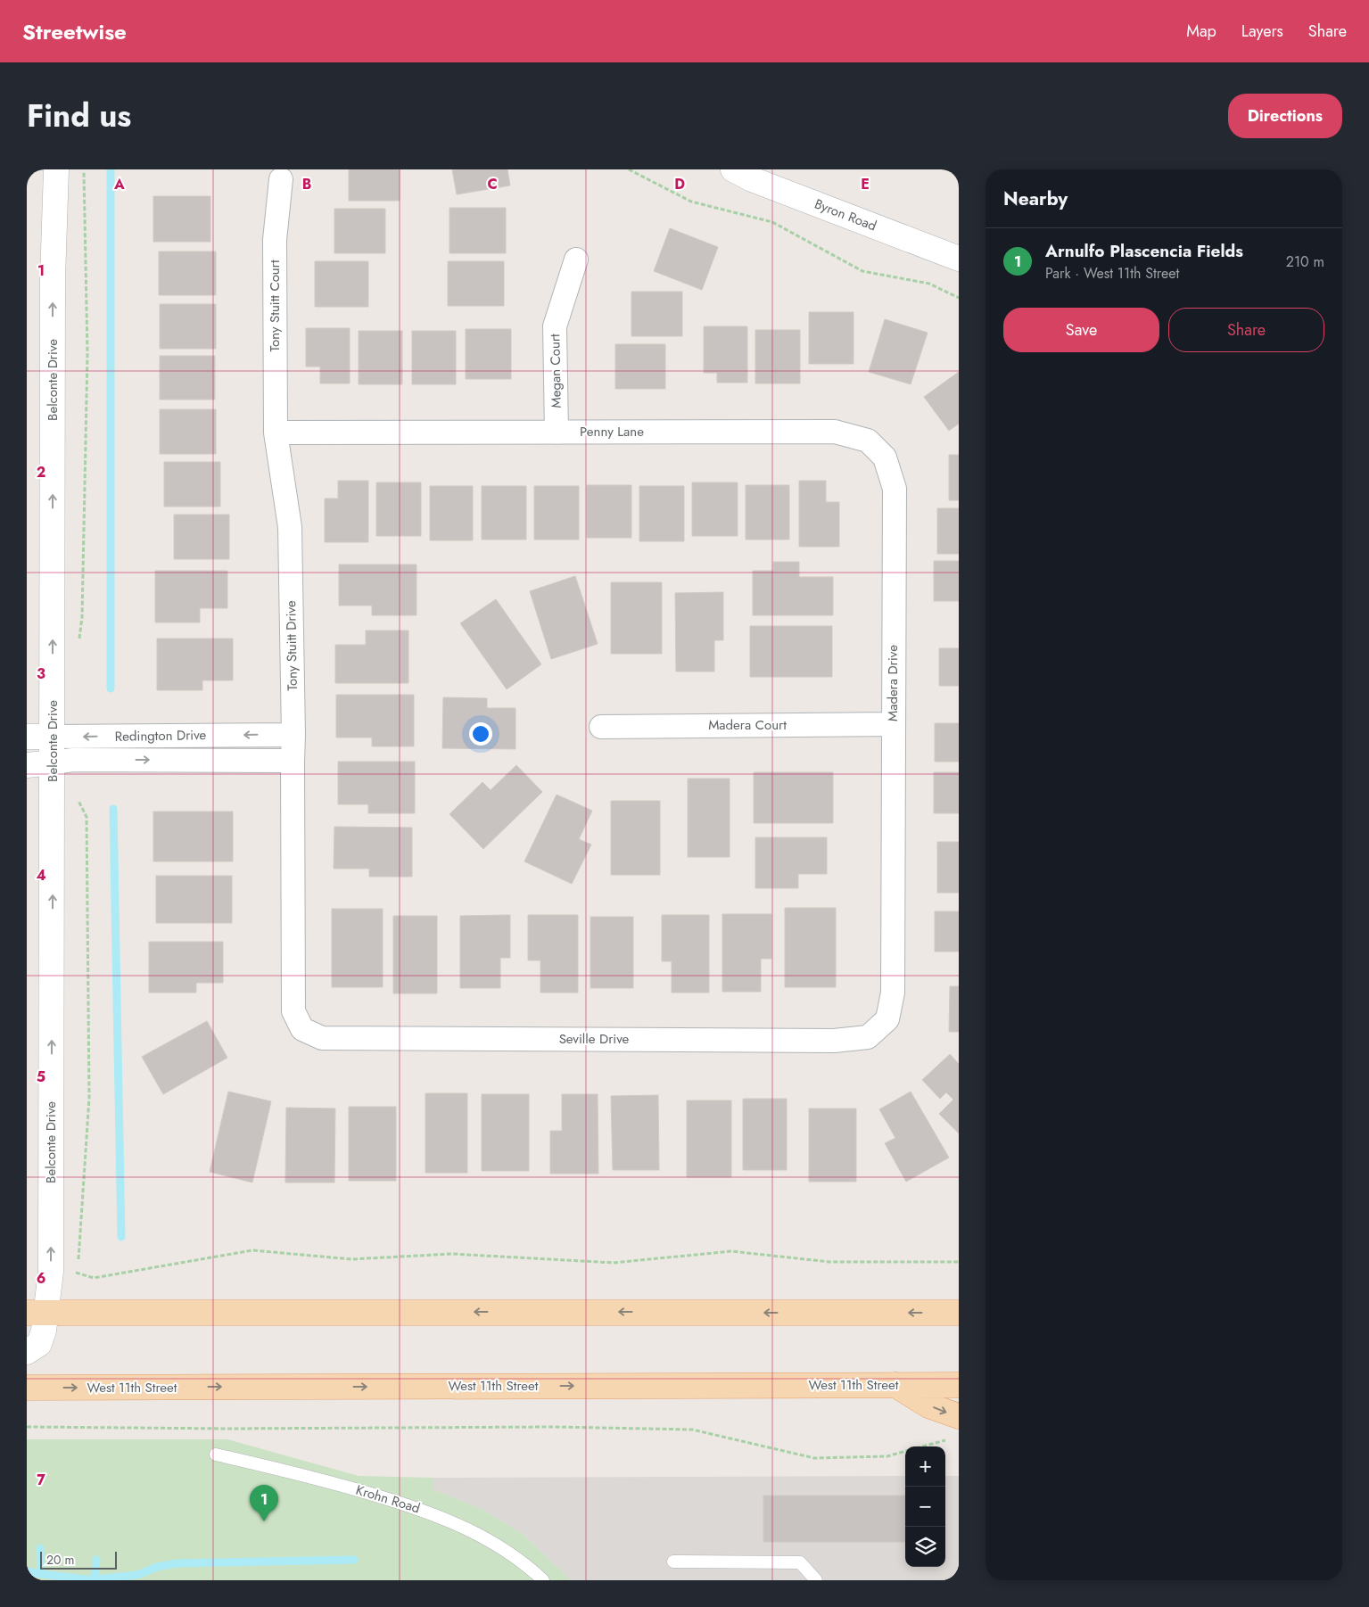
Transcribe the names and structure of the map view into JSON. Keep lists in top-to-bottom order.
{
  "streets": {
    "main road": [
      "Byron Road",
      "Belconte Drive",
      "Redington Drive",
      "West 11th Street"
    ],
    "street": [
      "Tony Stuitt Court",
      "Megan Court",
      "Penny Lane",
      "Tony Stuitt Drive",
      "Madera Drive",
      "Madera Court",
      "Seville Drive"
    ],
    "lane": ["Krohn Road"]
  },
  "crossings": [
    ["Tony Stuitt Court", "Penny Lane"],
    ["Tony Stuitt Court", "Tony Stuitt Drive"],
    ["Megan Court", "Penny Lane"],
    ["Belconte Drive", "Redington Drive"],
    ["Penny Lane", "Tony Stuitt Drive"],
    ["Penny Lane", "Madera Drive"],
    ["Tony Stuitt Drive", "Redington Drive"],
    ["Tony Stuitt Drive", "Seville Drive"],
    ["Madera Drive", "Madera Court"],
    ["Madera Drive", "Seville Drive"]
  ],
  "one_way": ["Belconte Drive"],
  "scale_bar": "20 m",
  "page": {
    "header": "Streetwise",
    "nav": ["Map", "Layers", "Share"],
    "title": "Find us",
    "buttons": [
      "Directions",
      ["Save", "Share"]
    ],
    "heading": "Nearby",
    "list": [
      {
        "mark": "1",
        "name": "Arnulfo Plascencia Fields",
        "note": "Park · West 11th Street",
        "value": "210 m"
      }
    ],
    "map_buttons": ["+", "−"],
    "pins": "1",
    "scale": "20 m"
  },
  "grid": {
    "columns": [
      "A",
      "B",
      "C",
      "D",
      "E"
    ],
    "rows": [
      "1",
      "2",
      "3",
      "4",
      "5",
      "6",
      "7"
    ]
  }
}
